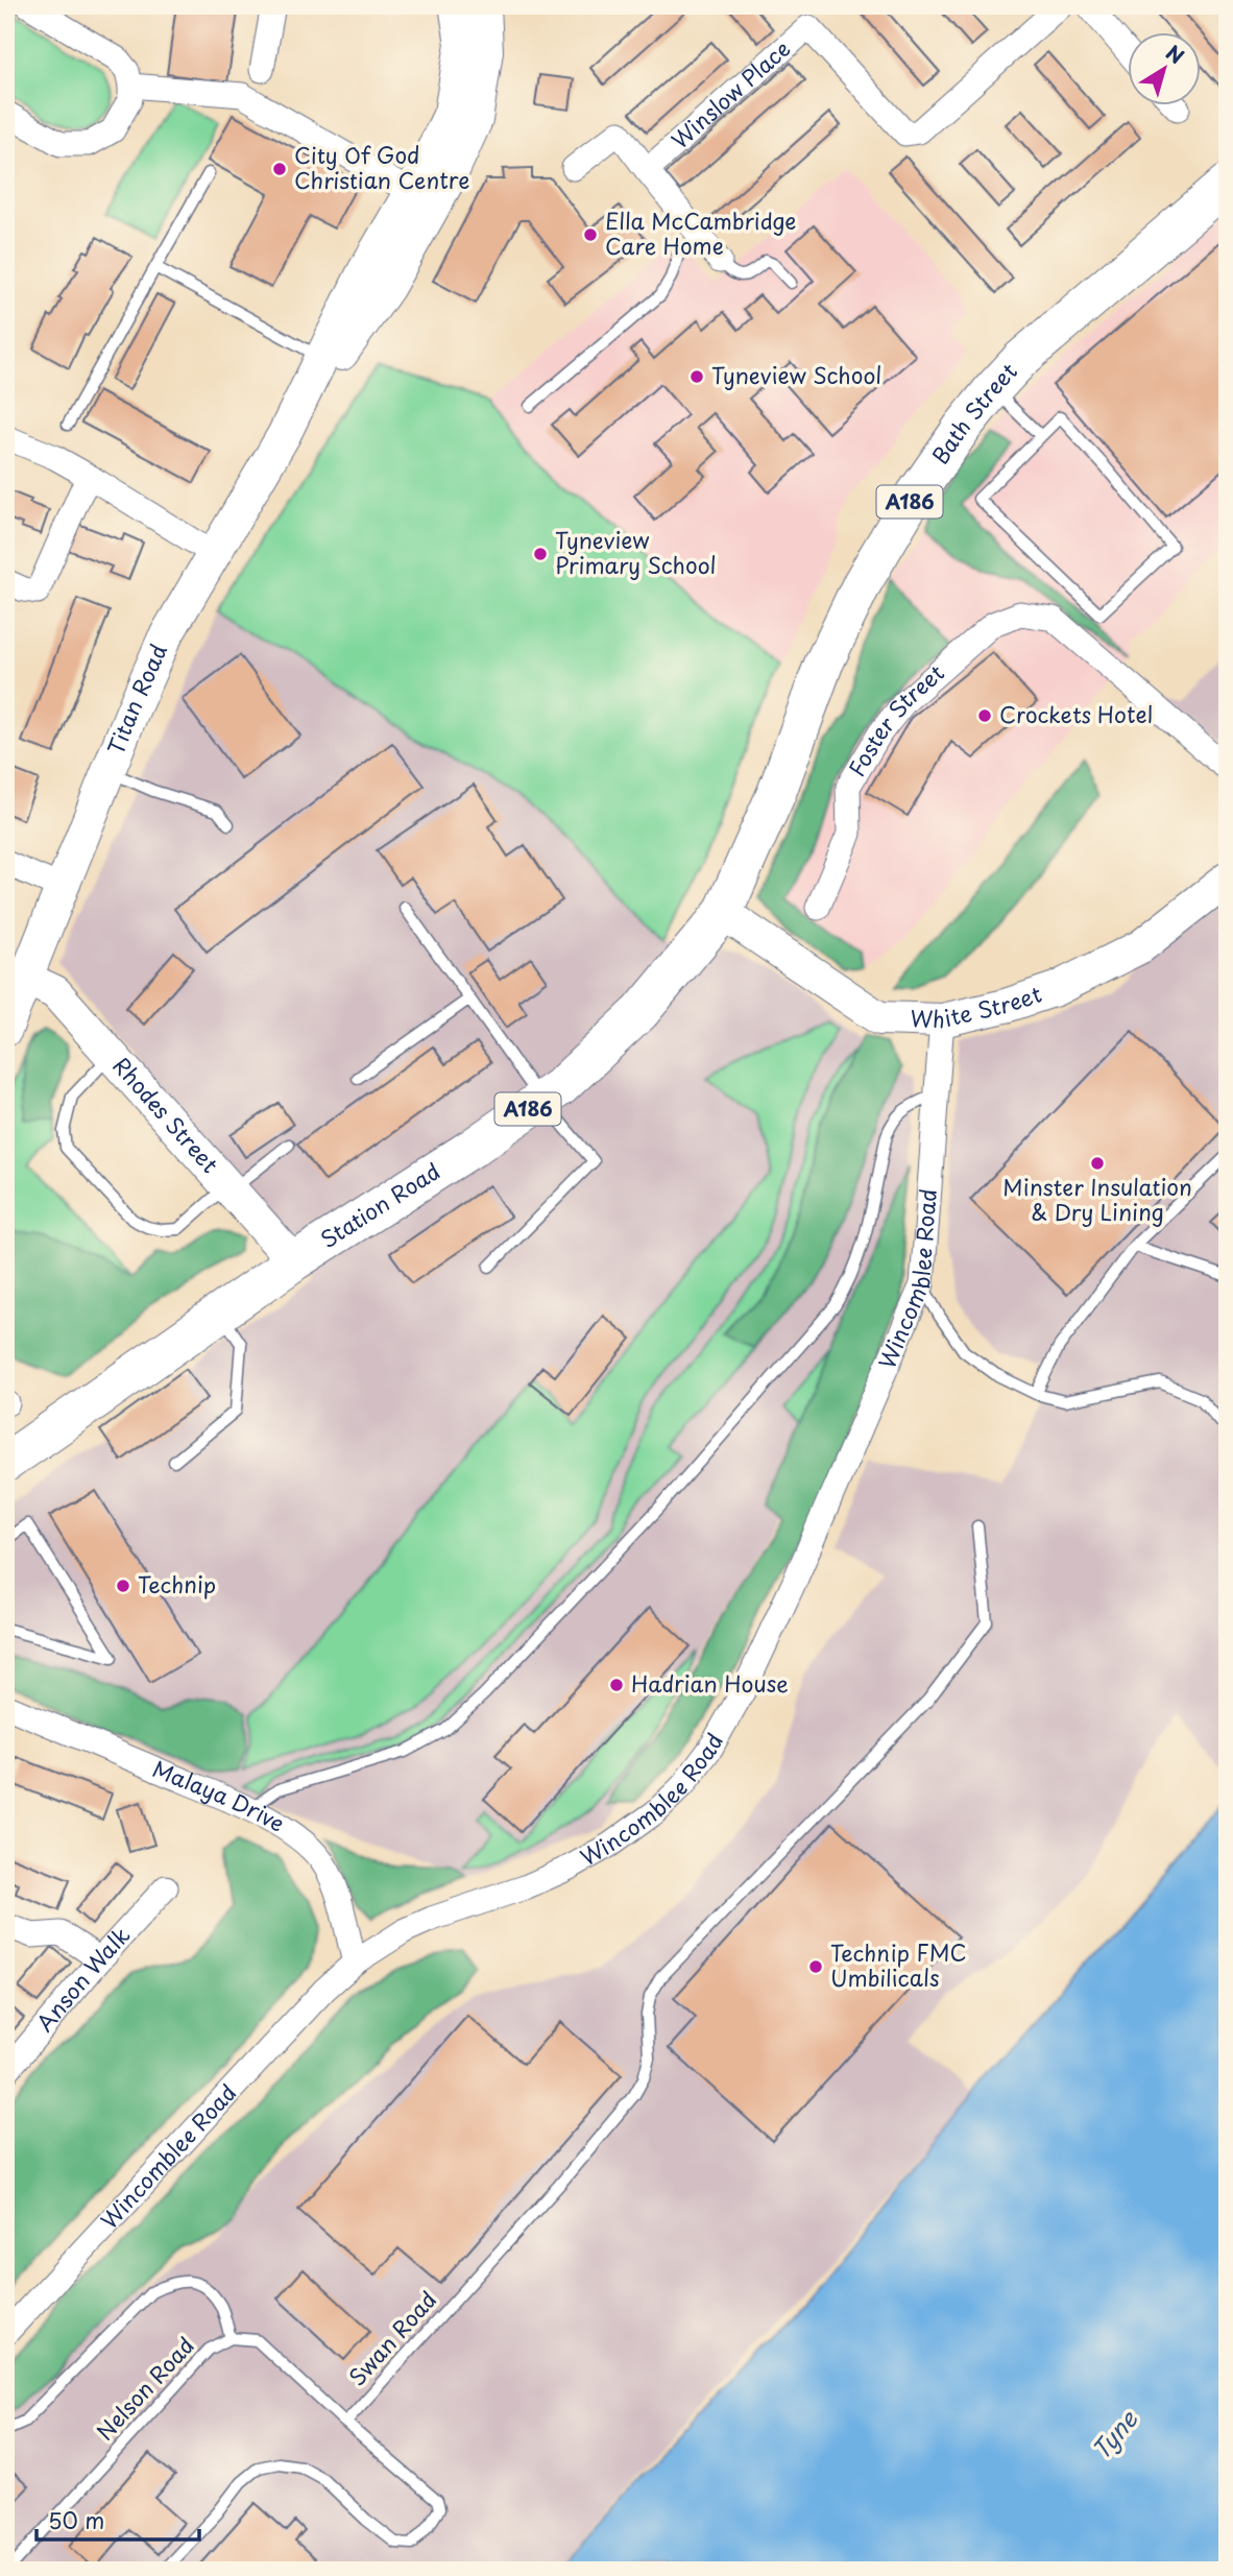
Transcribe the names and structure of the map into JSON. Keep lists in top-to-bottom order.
{
  "streets": {
    "main road": ["Bath Street", "A186", "Station Road"],
    "street": [
      "Winslow Place",
      "Titan Road",
      "Foster Street",
      "White Street",
      "Rhodes Street",
      "Wincomblee Road",
      "Malaya Drive",
      "Anson Walk"
    ],
    "lane": ["Swan Road", "Nelson Road"]
  },
  "crossings": [
    ["Bath Street", "White Street"],
    ["Bath Street", "Station Road"],
    ["Titan Road", "Rhodes Street"],
    ["White Street", "Station Road"],
    ["White Street", "Wincomblee Road"],
    ["Rhodes Street", "Station Road"],
    ["Wincomblee Road", "Malaya Drive"],
    ["Swan Road", "Nelson Road"]
  ],
  "water": ["Tyne"],
  "places": [
    "City Of God Christian Centre",
    "Ella McCambridge Care Home",
    "Tyneview School",
    "Tyneview Primary School",
    "Crockets Hotel",
    "Minster Insulation & Dry Lining",
    "Technip",
    "Hadrian House",
    "Technip FMC Umbilicals"
  ],
  "scale_bar": "50 m",
  "north": "top right"
}
